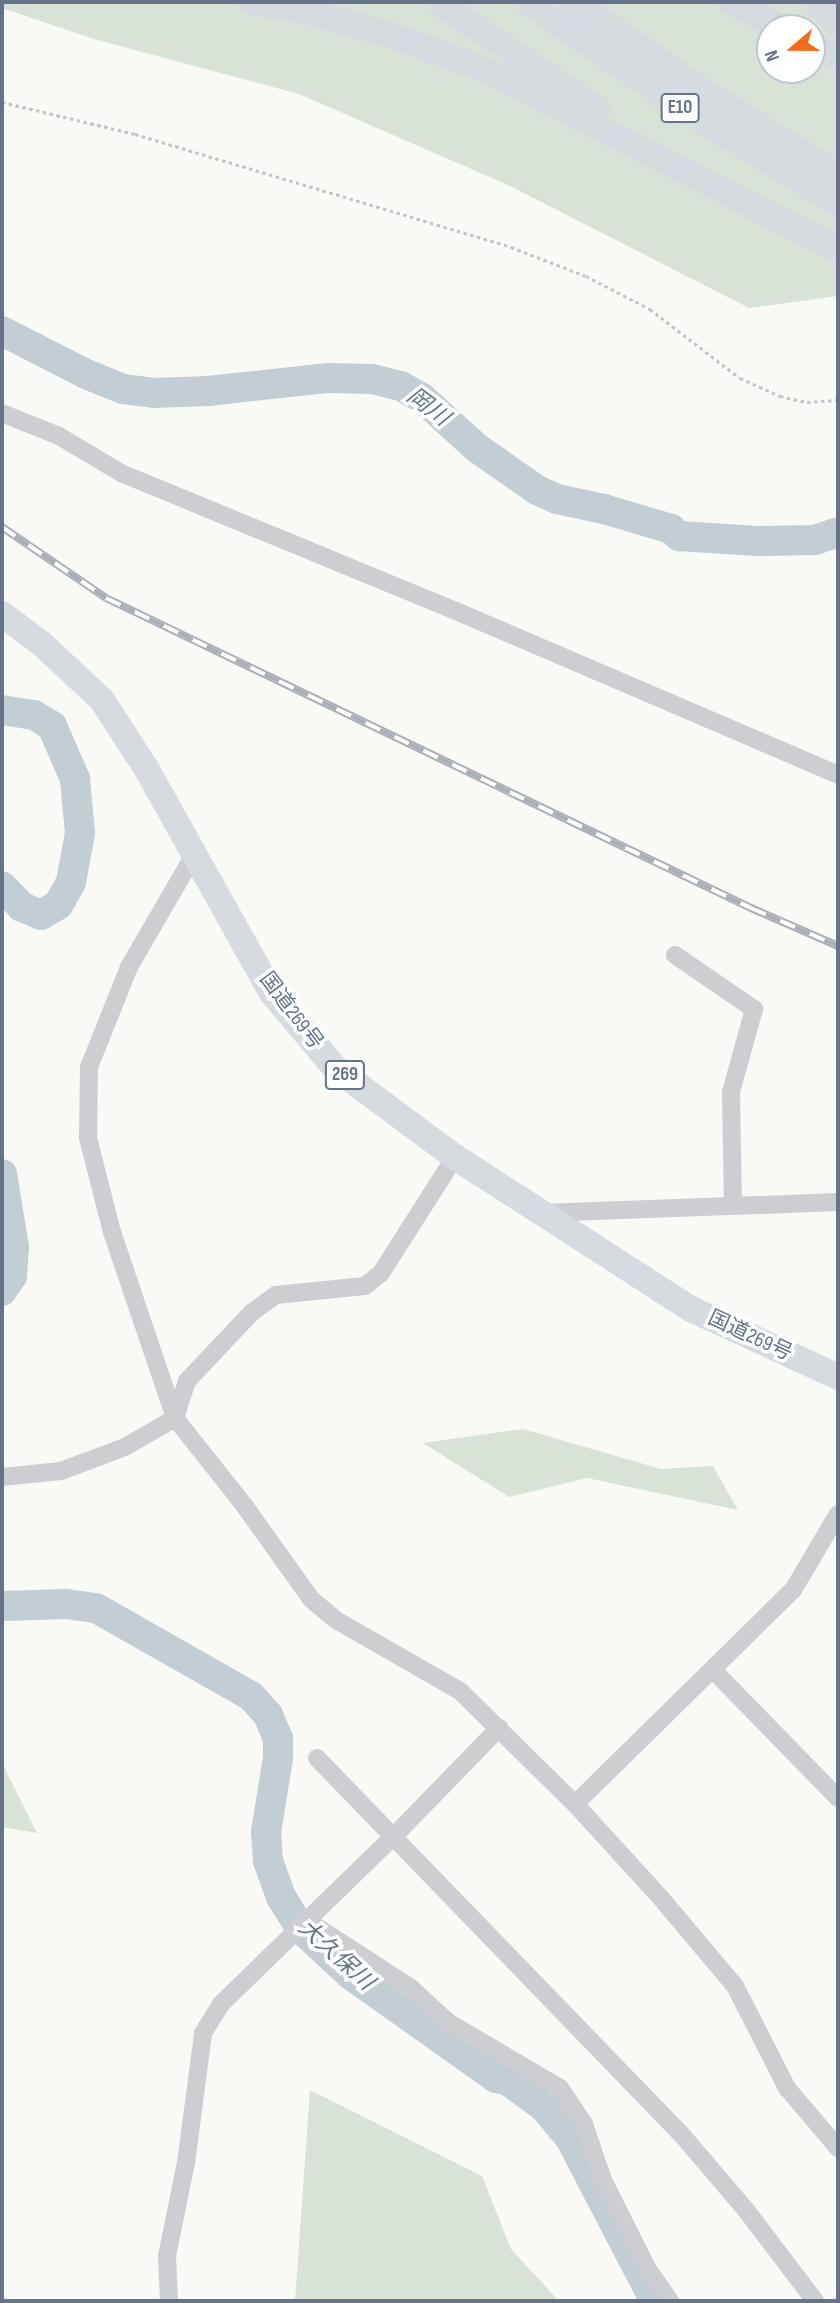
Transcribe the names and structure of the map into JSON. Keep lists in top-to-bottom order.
{
  "streets": {
    "highway": ["E10", "国道269号", "269"]
  },
  "water": ["岡川", "大久保川"],
  "north": "left"
}
